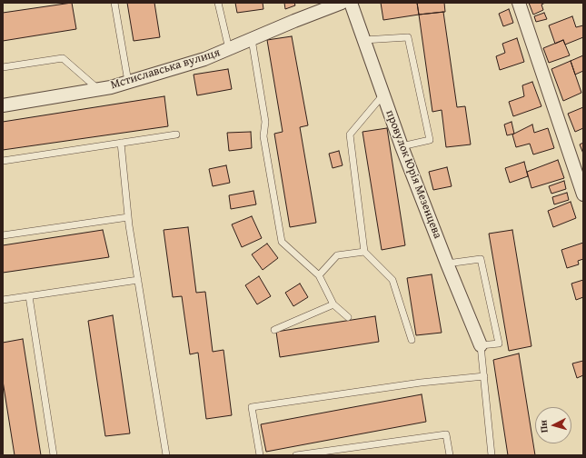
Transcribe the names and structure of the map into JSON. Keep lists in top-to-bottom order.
{
  "streets": {
    "street": ["Мстиславська вулиця", "провулок Юрія Мезенцева"]
  },
  "north": "left"
}
